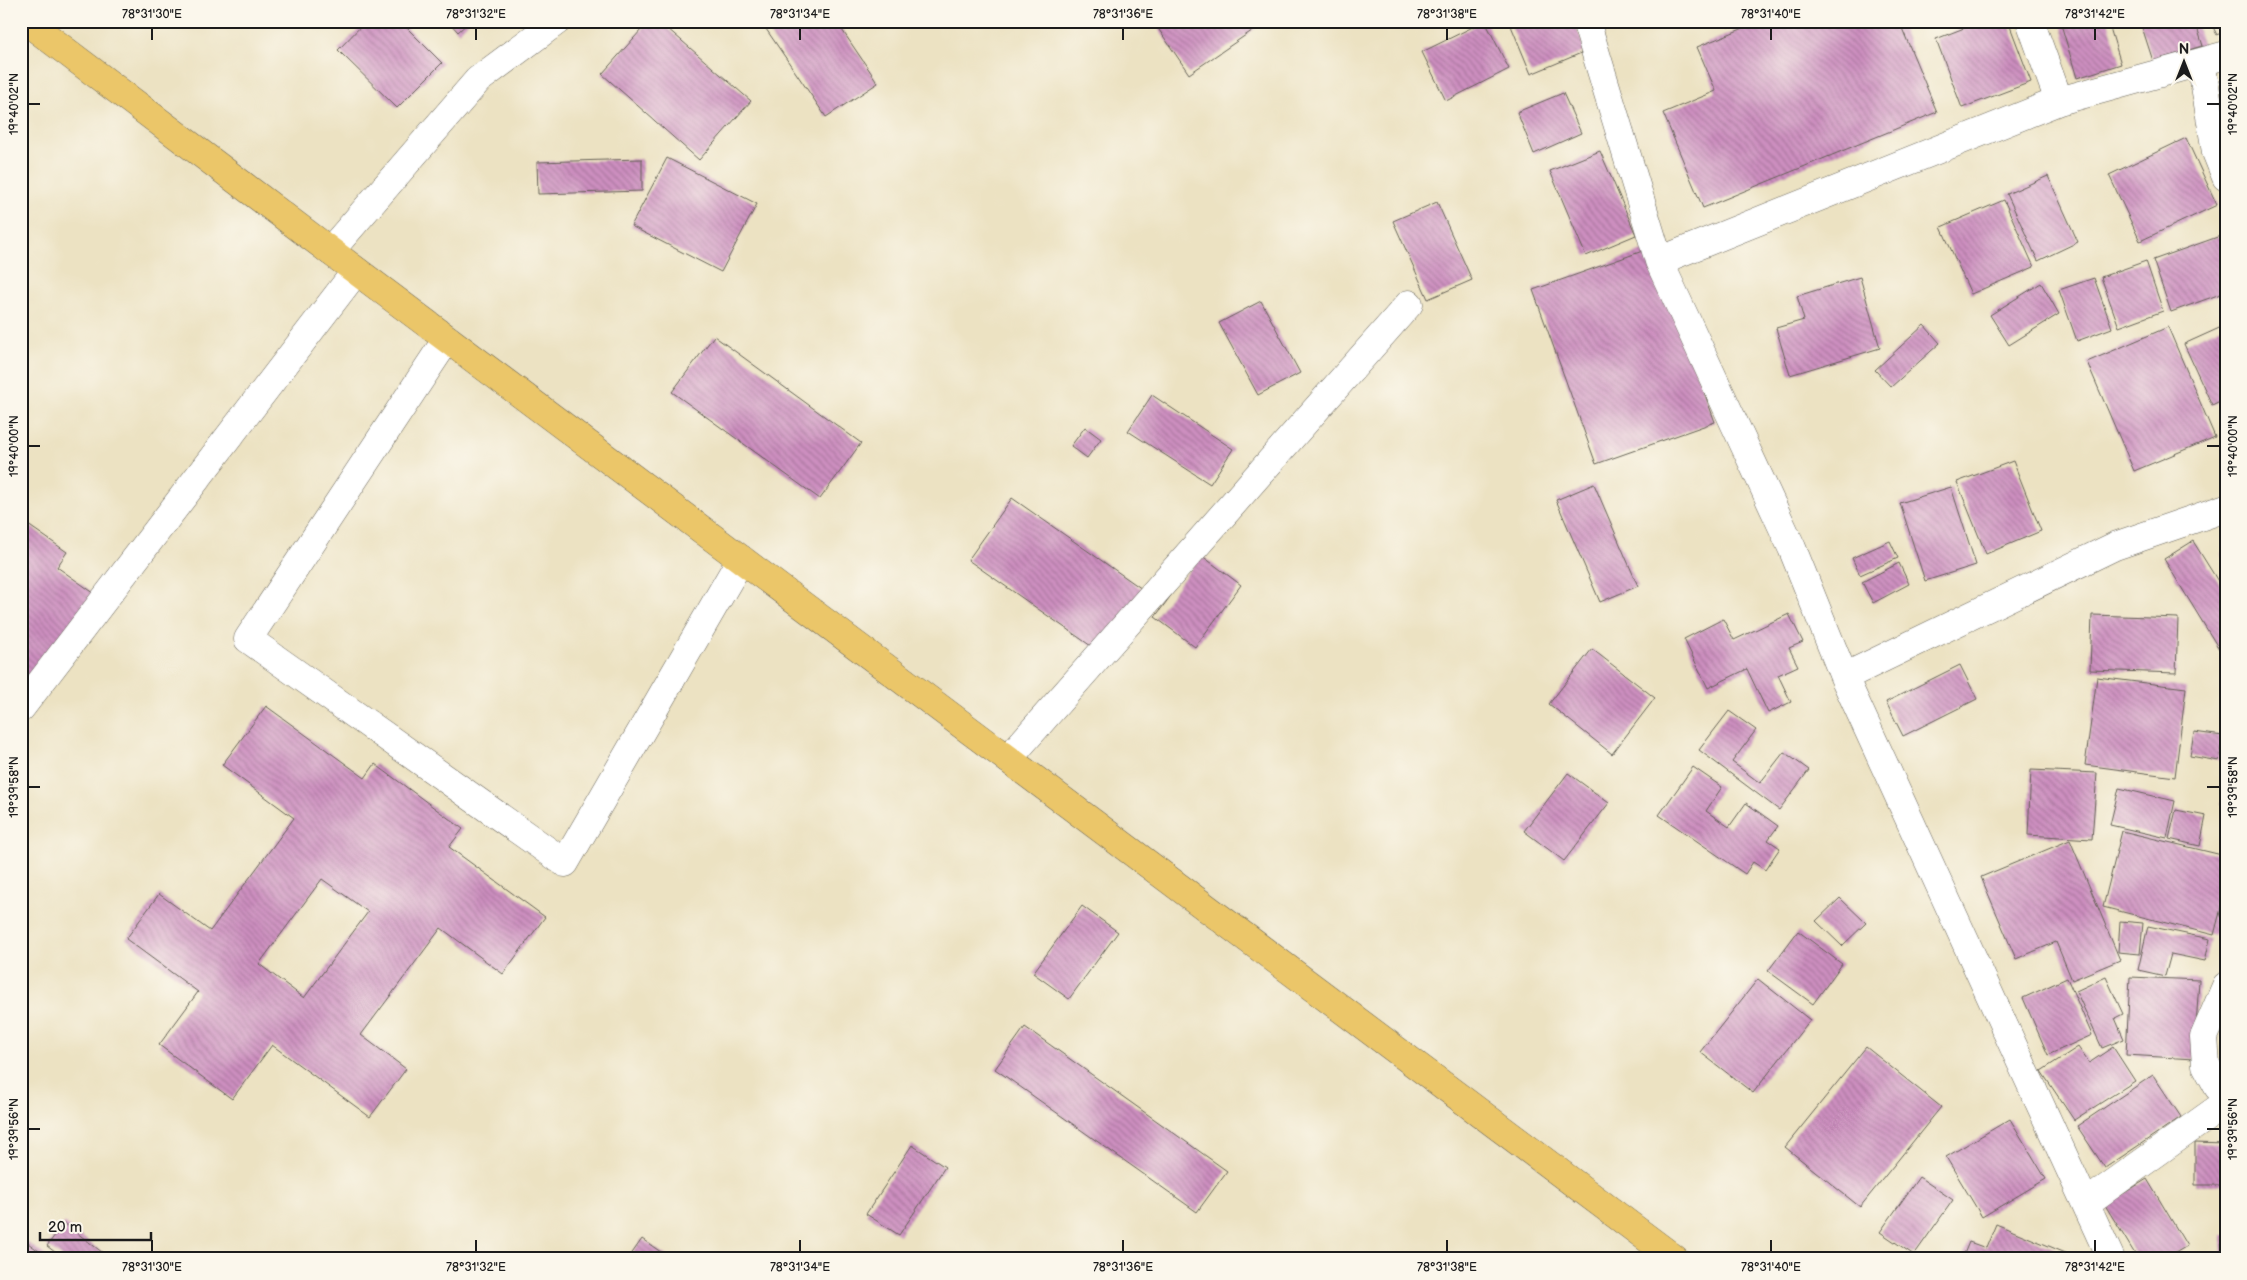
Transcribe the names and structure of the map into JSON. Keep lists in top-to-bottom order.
{
  "scale_bar": "20 m",
  "north": "top",
  "coordinates": [
    "78°31'30\"E",
    "78°31'32\"E",
    "78°31'34\"E",
    "78°31'36\"E",
    "78°31'38\"E",
    "78°31'40\"E",
    "78°31'42\"E",
    "19°40'02\"N",
    "19°40'00\"N",
    "19°39'58\"N",
    "19°39'56\"N"
  ]
}
